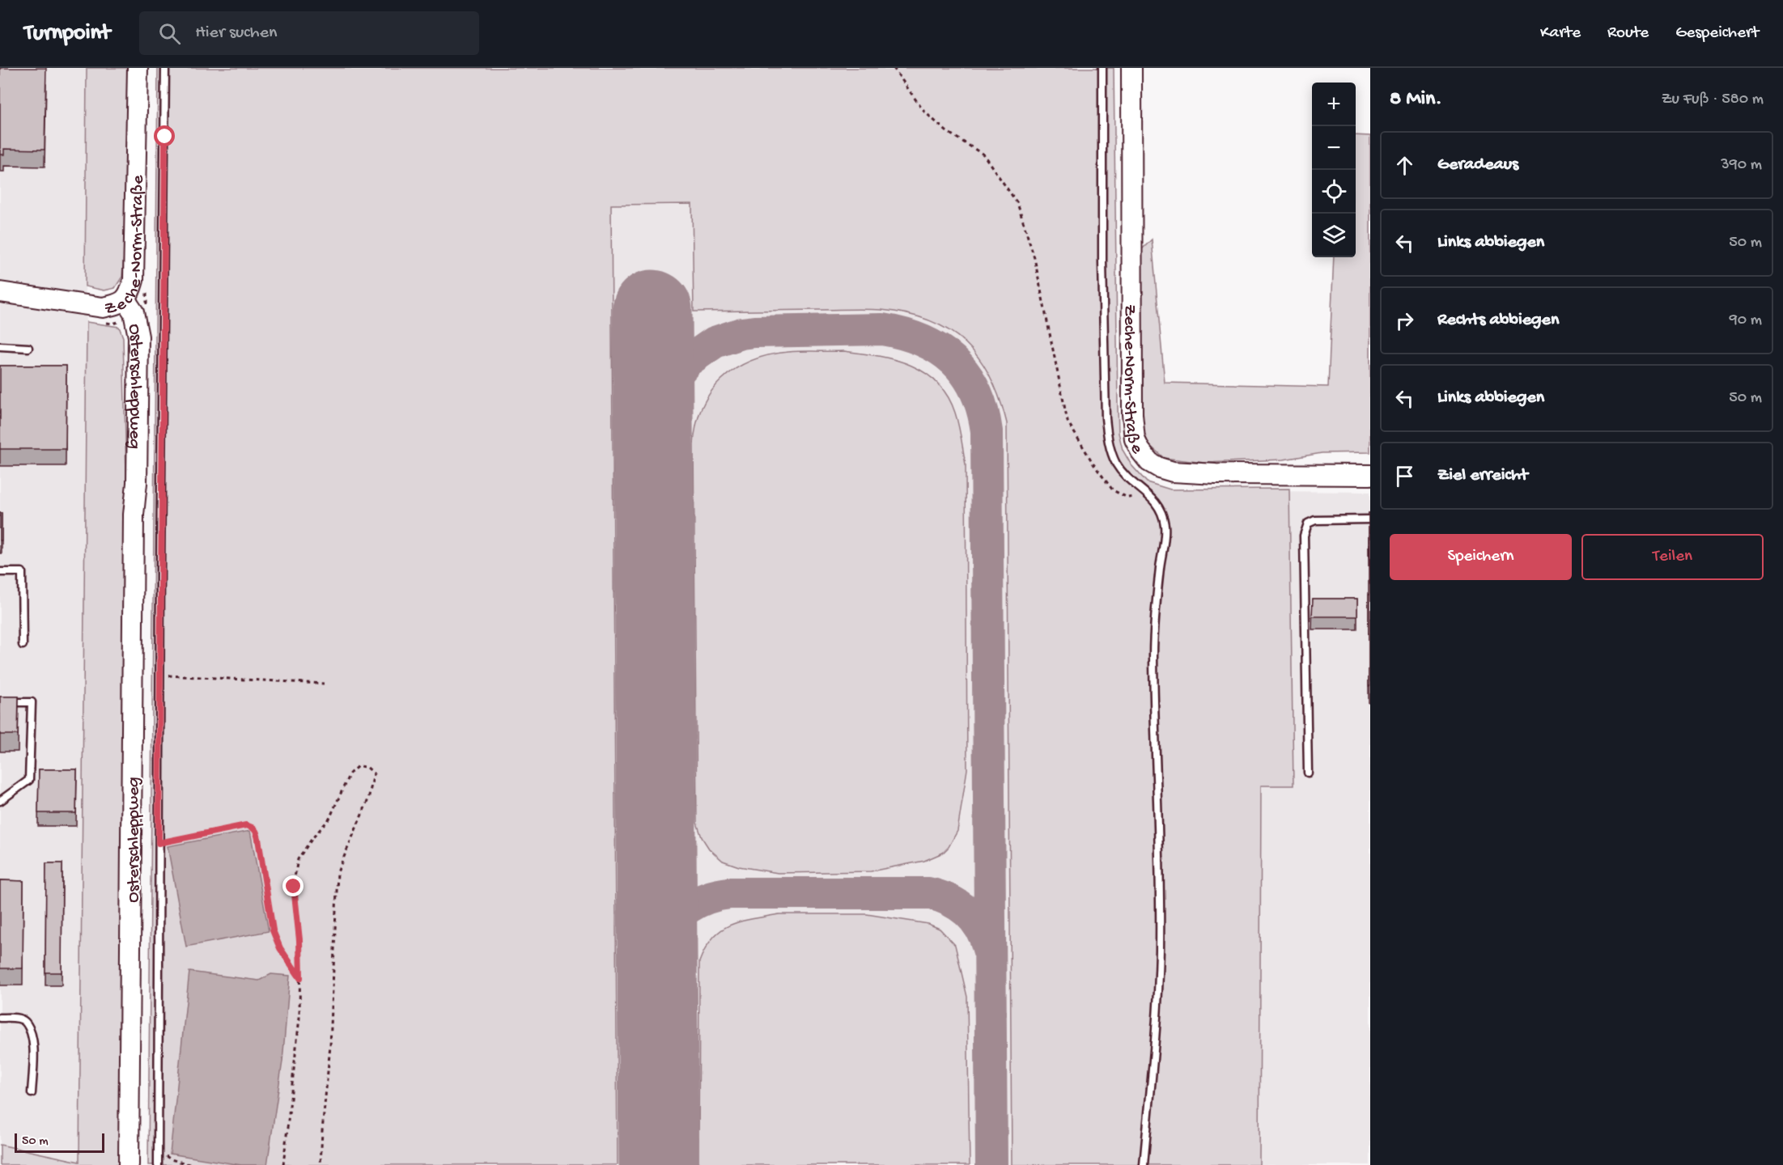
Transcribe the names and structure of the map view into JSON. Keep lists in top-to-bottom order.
{
  "streets": {
    "main road": ["Zeche-Norm-Straße", "Osterschleppweg"]
  },
  "crossings": [
    ["Zeche-Norm-Straße", "Osterschleppweg"]
  ],
  "scale_bar": "50 m",
  "page": {
    "header": "Turnpoint",
    "search": "Hier suchen",
    "nav": ["Karte", "Route", "Gespeichert"],
    "heading": ["8 Min.", "Zu Fuß · 580 m"],
    "map_buttons": ["+", "−"],
    "list": [
      ["Geradeaus", "390 m"],
      ["Links abbiegen", "50 m"],
      ["Rechts abbiegen", "90 m"],
      ["Links abbiegen", "50 m"],
      "Ziel erreicht"
    ],
    "buttons": ["Speichern", "Teilen"],
    "scale": "50 m"
  }
}
